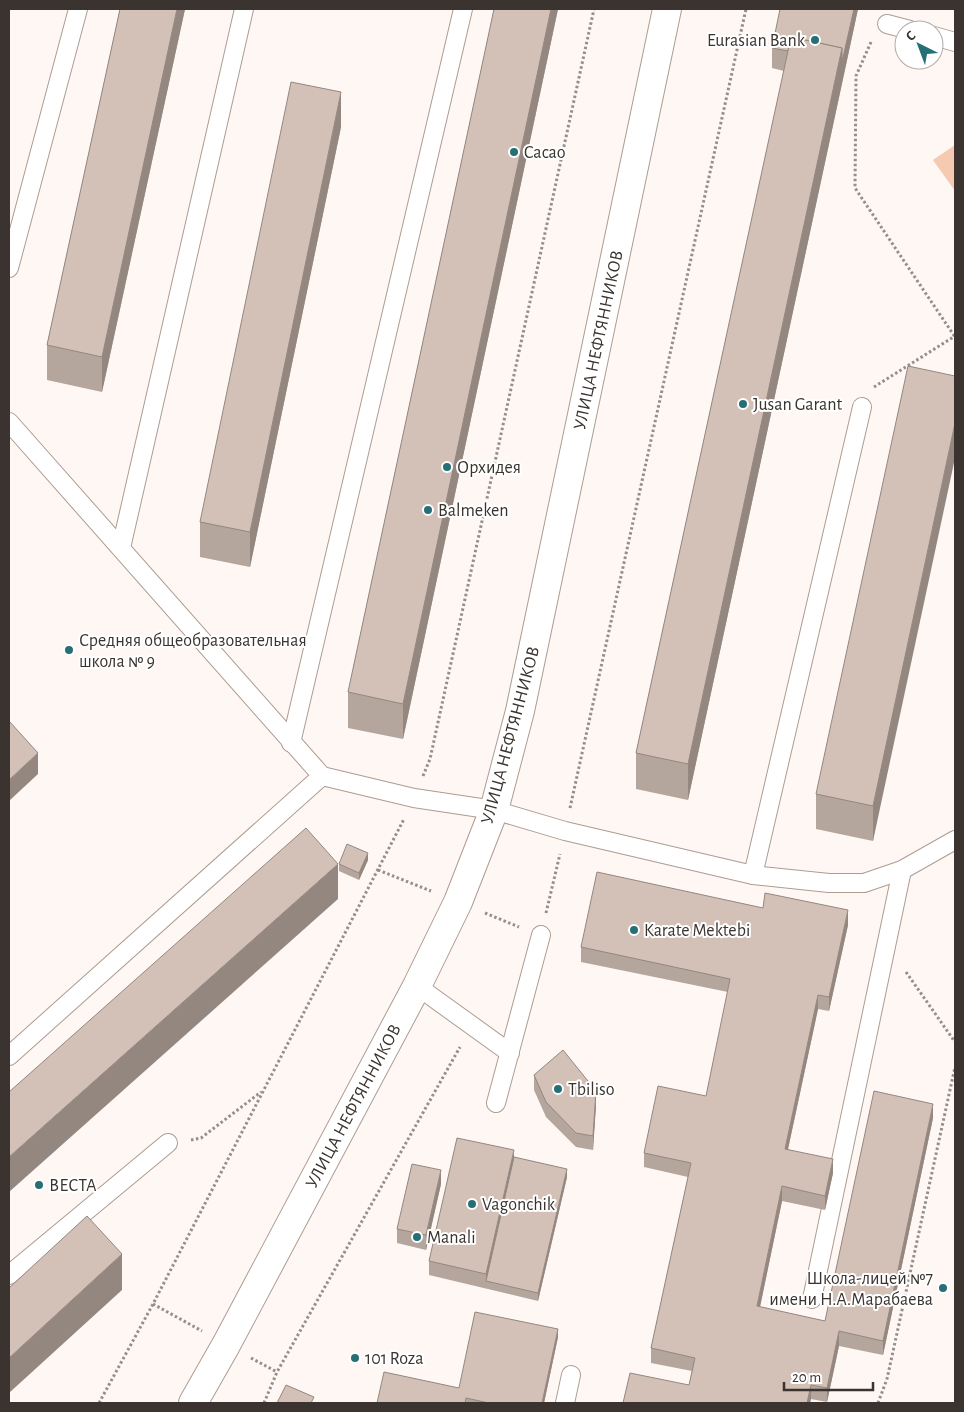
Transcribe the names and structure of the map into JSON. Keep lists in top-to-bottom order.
{
  "streets": {
    "street": ["УЛИЦА НЕФТЯННИКОВ"]
  },
  "places": [
    "Eurasian Bank",
    "Cacao",
    "Jusan Garant",
    "Орхидея",
    "Balmeken",
    "Средняя общеобразовательная школа № 9",
    "Karate Mektebi",
    "Tbiliso",
    "ВЕСТА",
    "Vagonchik",
    "Manali",
    "Школа-лицей №7 имени Н.А.Марабаева",
    "101 Roza"
  ],
  "scale_bar": "20 m",
  "north": "top left"
}
